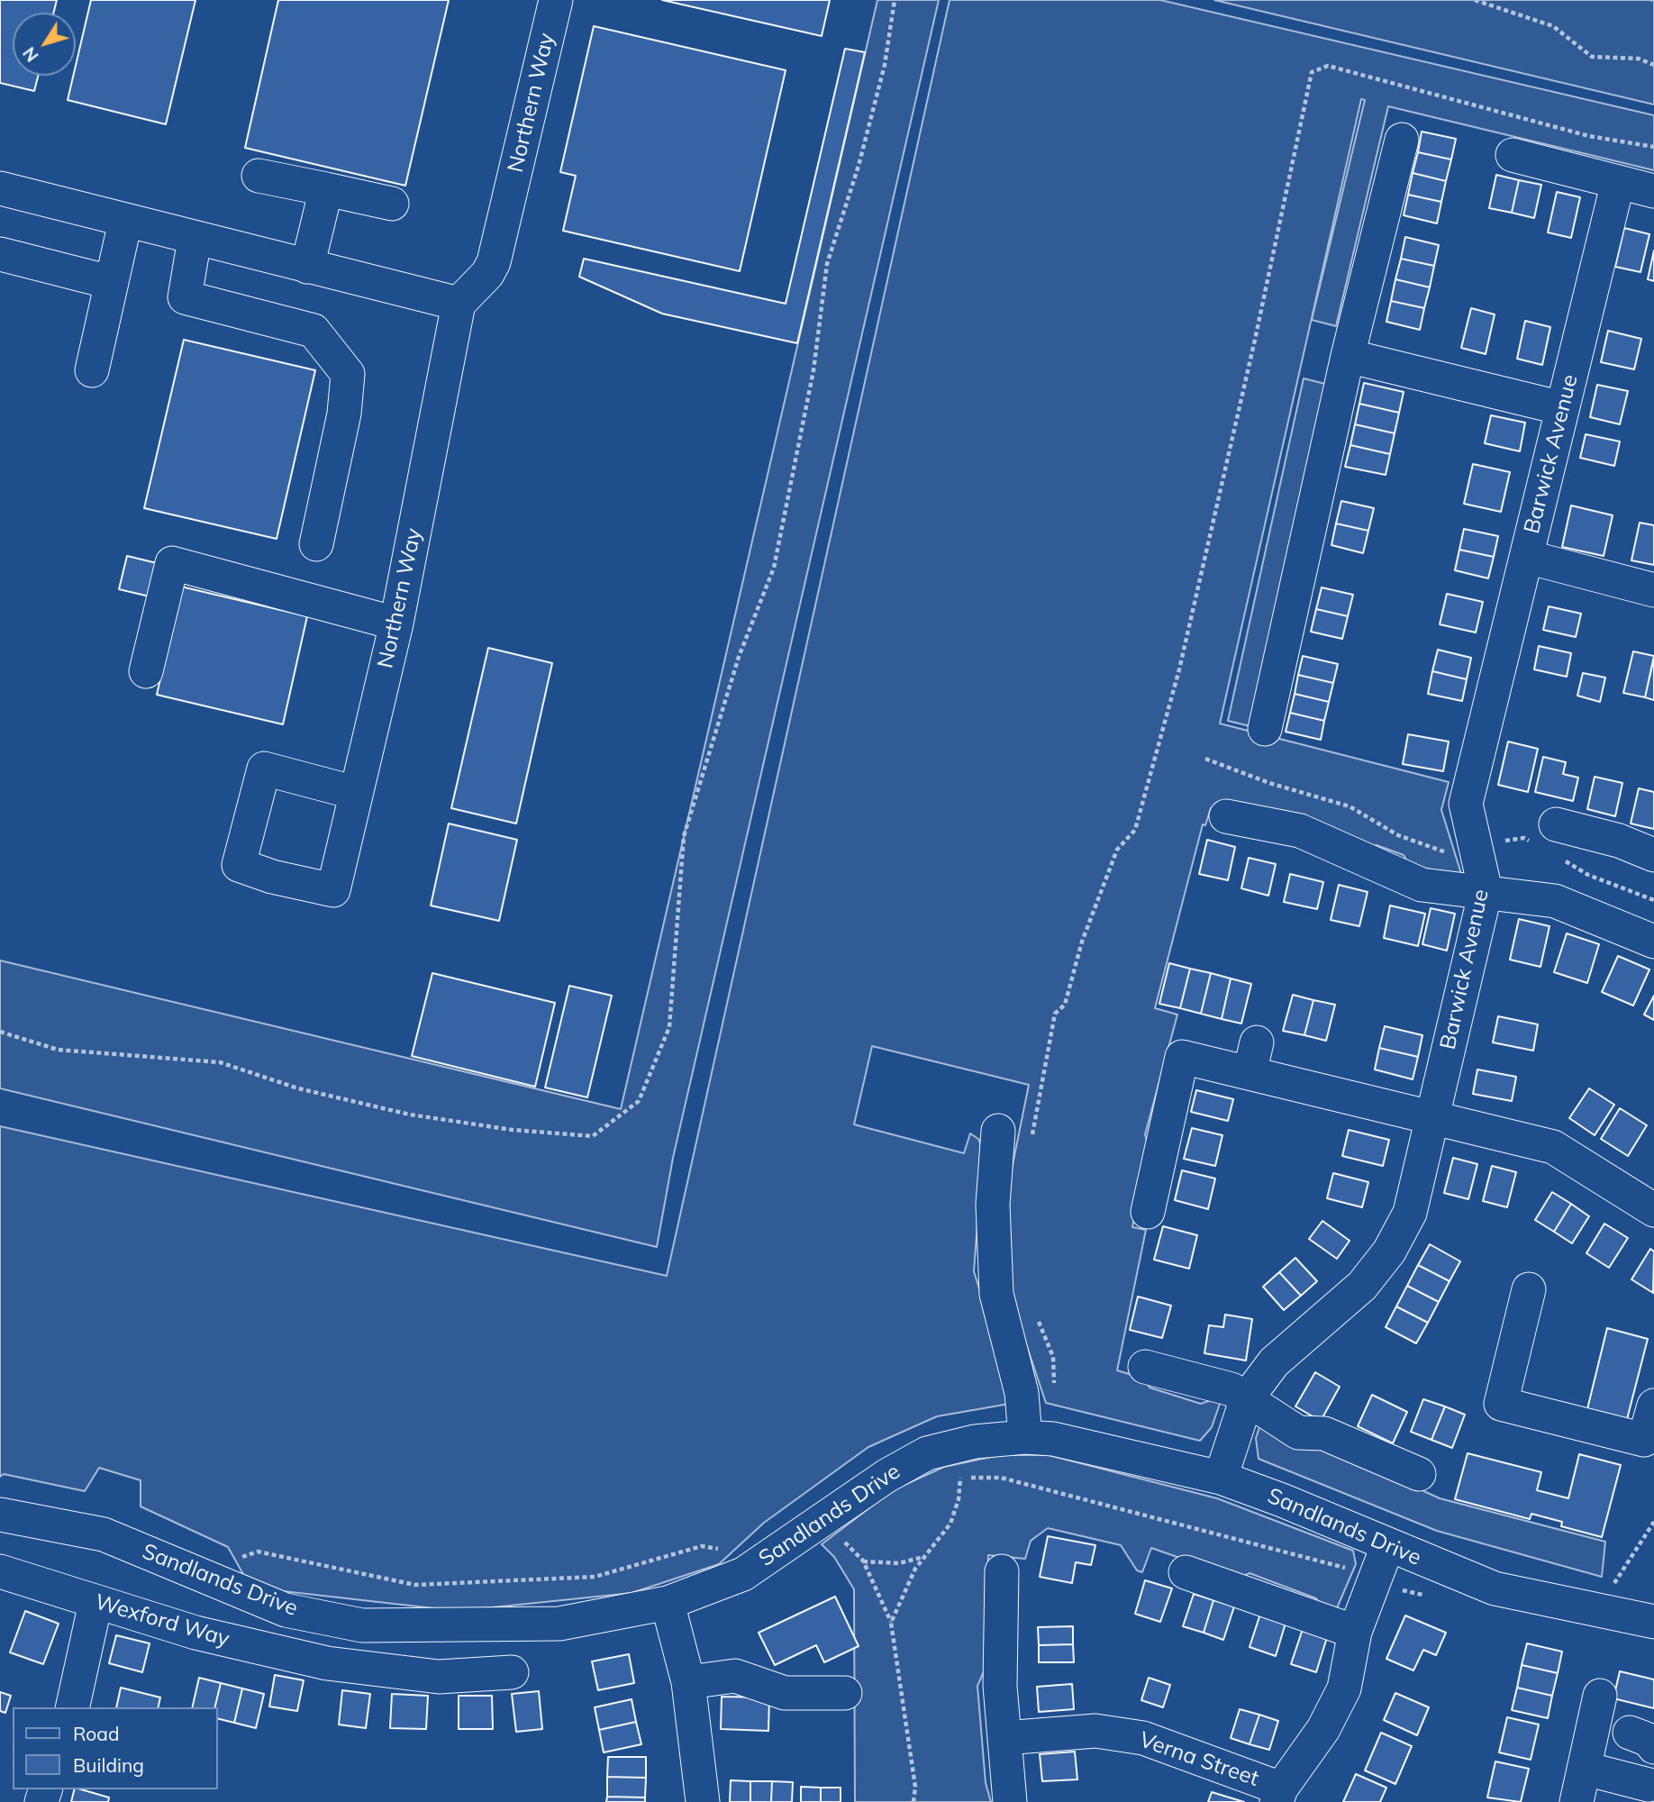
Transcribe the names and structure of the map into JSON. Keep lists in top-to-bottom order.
{
  "streets": {
    "street": [
      "Northern Way",
      "Barwick Avenue",
      "Sandlands Drive",
      "Wexford Way",
      "Verna Street"
    ]
  },
  "crossings": [
    ["Barwick Avenue", "Sandlands Drive"]
  ],
  "legend": ["Road", "Building"],
  "north": "bottom left"
}
